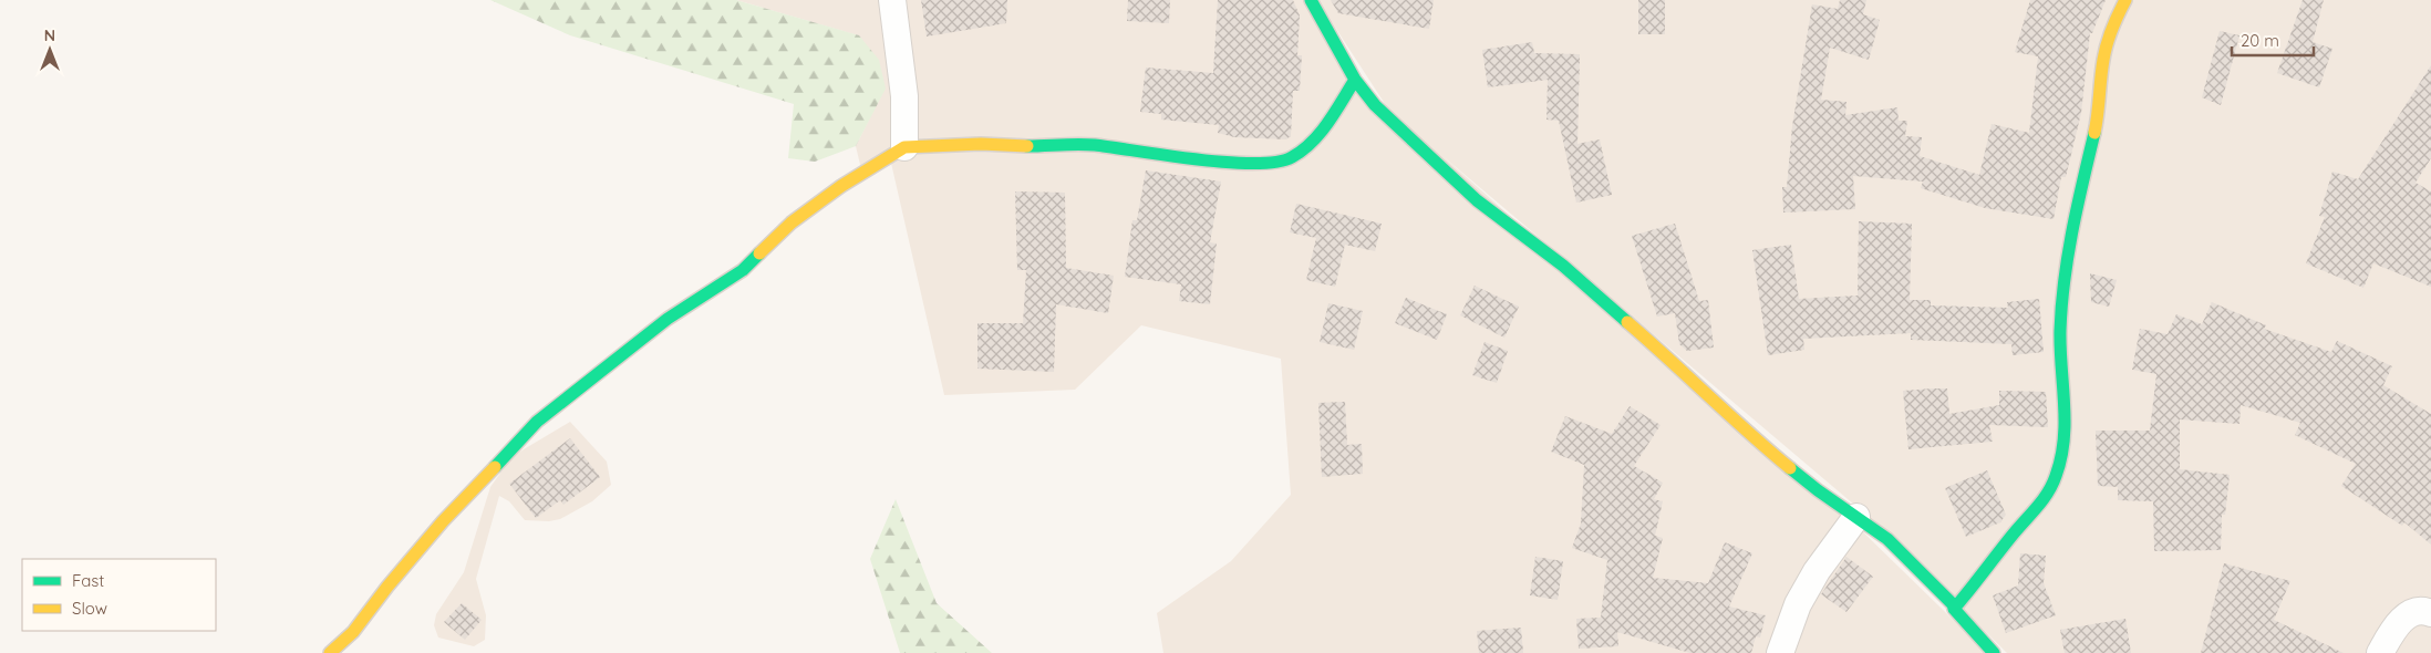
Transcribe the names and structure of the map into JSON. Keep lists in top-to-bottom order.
{
  "legend": ["Fast", "Slow"],
  "scale_bar": "20 m",
  "north": "top"
}
